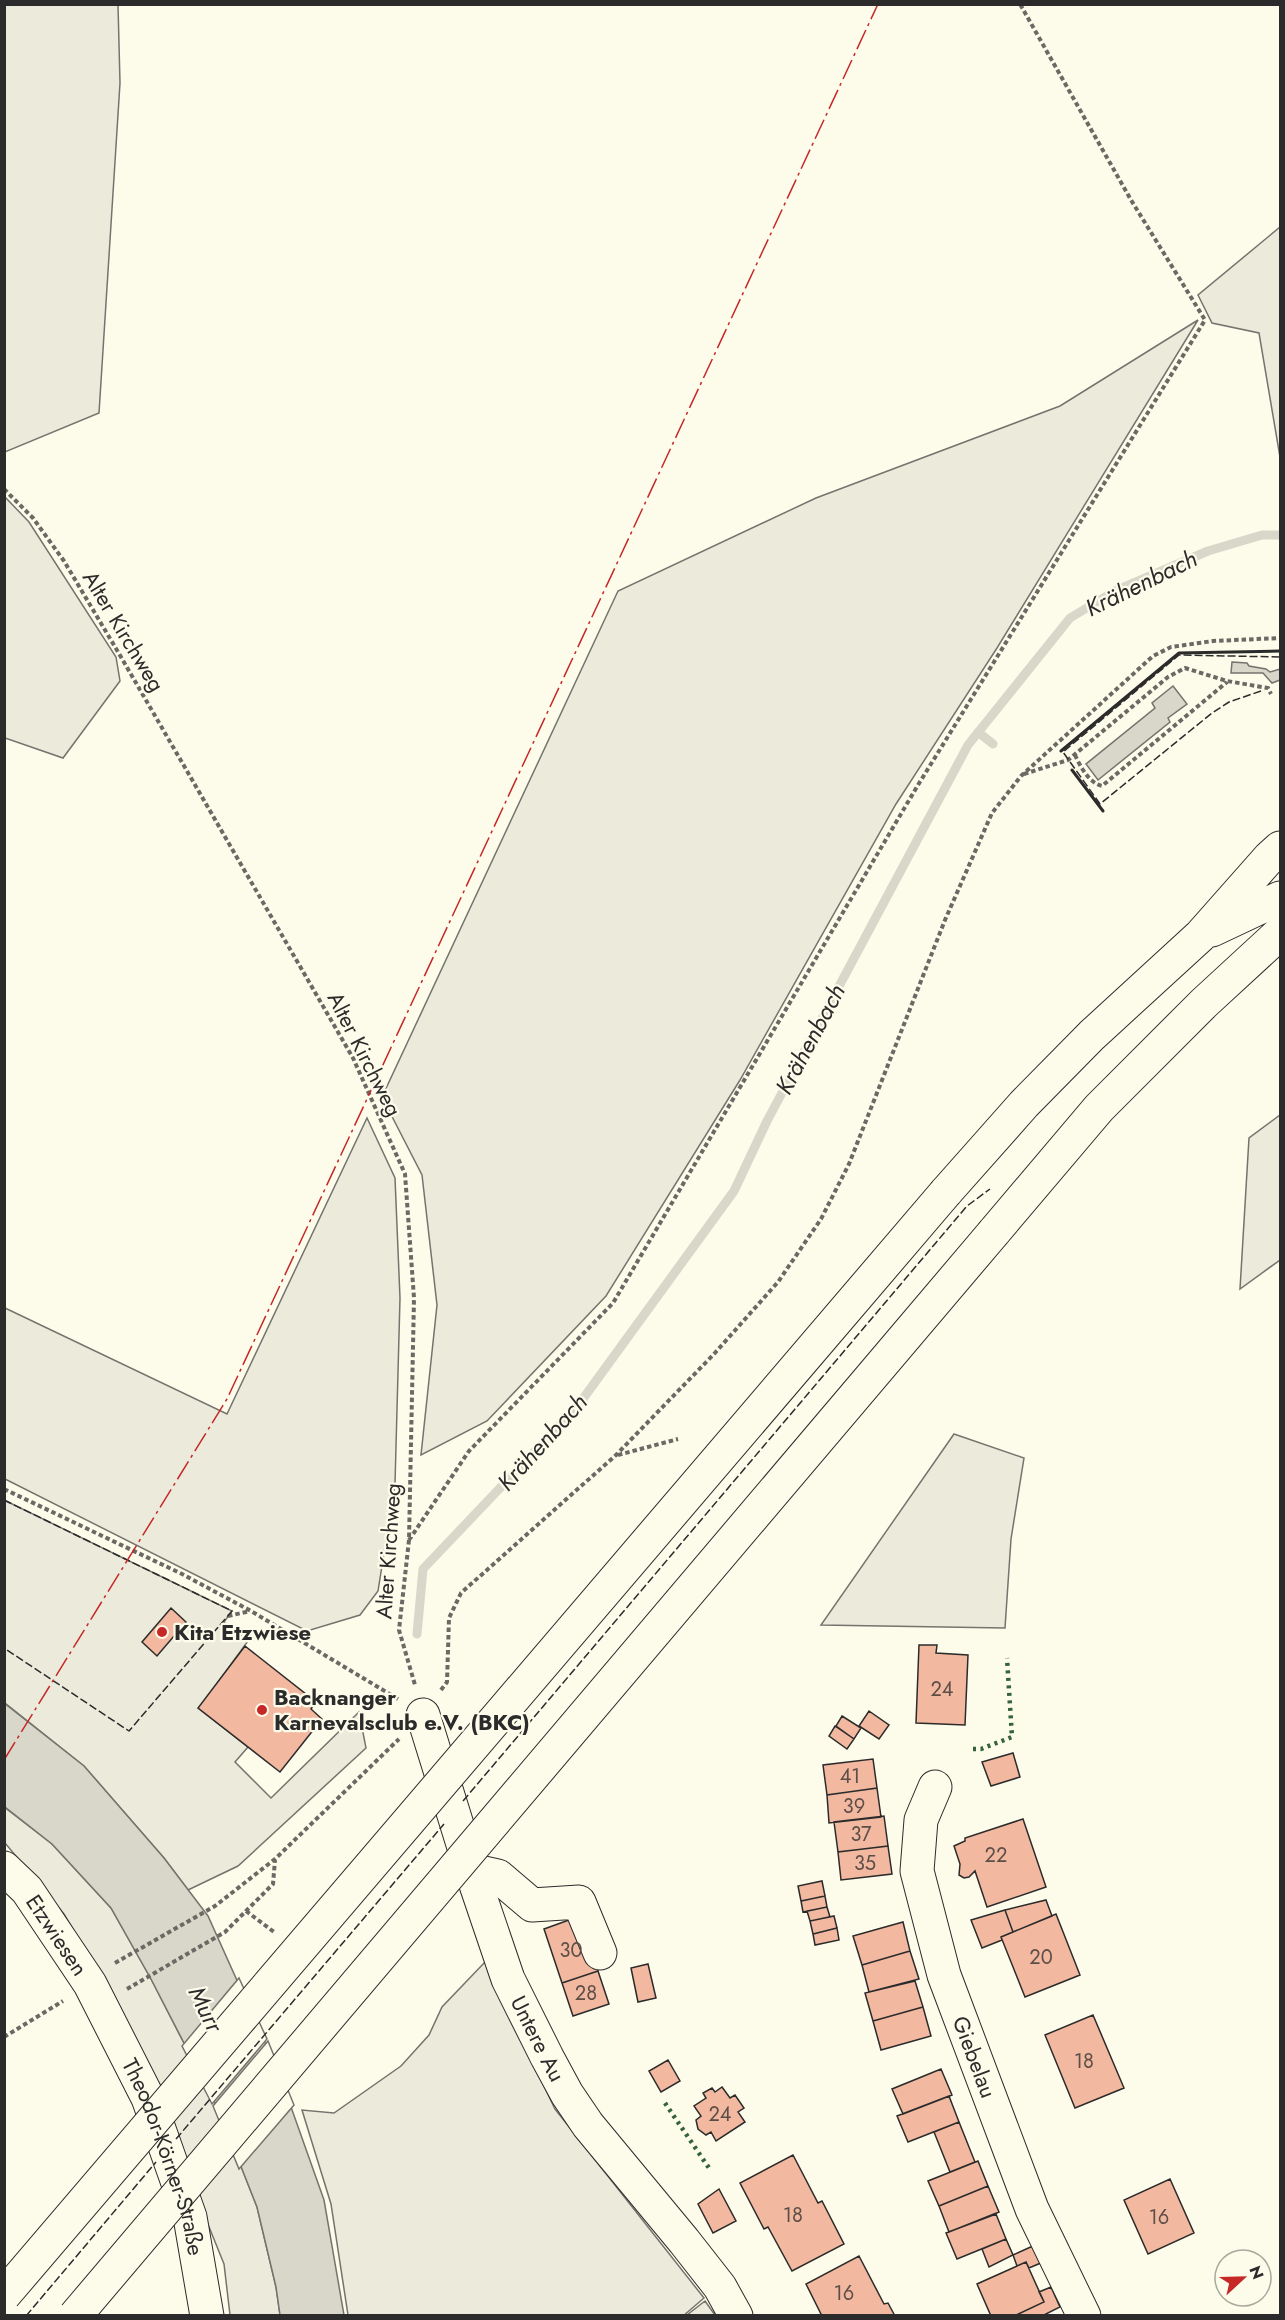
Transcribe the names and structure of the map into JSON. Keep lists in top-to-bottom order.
{
  "streets": {
    "main road": [
      "Etzwiesen",
      "Untere Au",
      "Giebelau",
      "Theodor-Körner-Straße"
    ],
    "path": ["Alter Kirchweg"]
  },
  "crossings": [
    ["Alter Kirchweg", "Untere Au"],
    ["Etzwiesen", "Theodor-Körner-Straße"]
  ],
  "water": ["Krähenbach", "Murr"],
  "places": ["Kita Etzwiese", "Backnanger Karnevalsclub e.V. (BKC)"],
  "house_numbers": [
    "24",
    "41",
    "39",
    "37",
    "22",
    "35",
    "30",
    "20",
    "28",
    "18",
    "24",
    "18",
    "16",
    "16"
  ],
  "north": "right"
}
